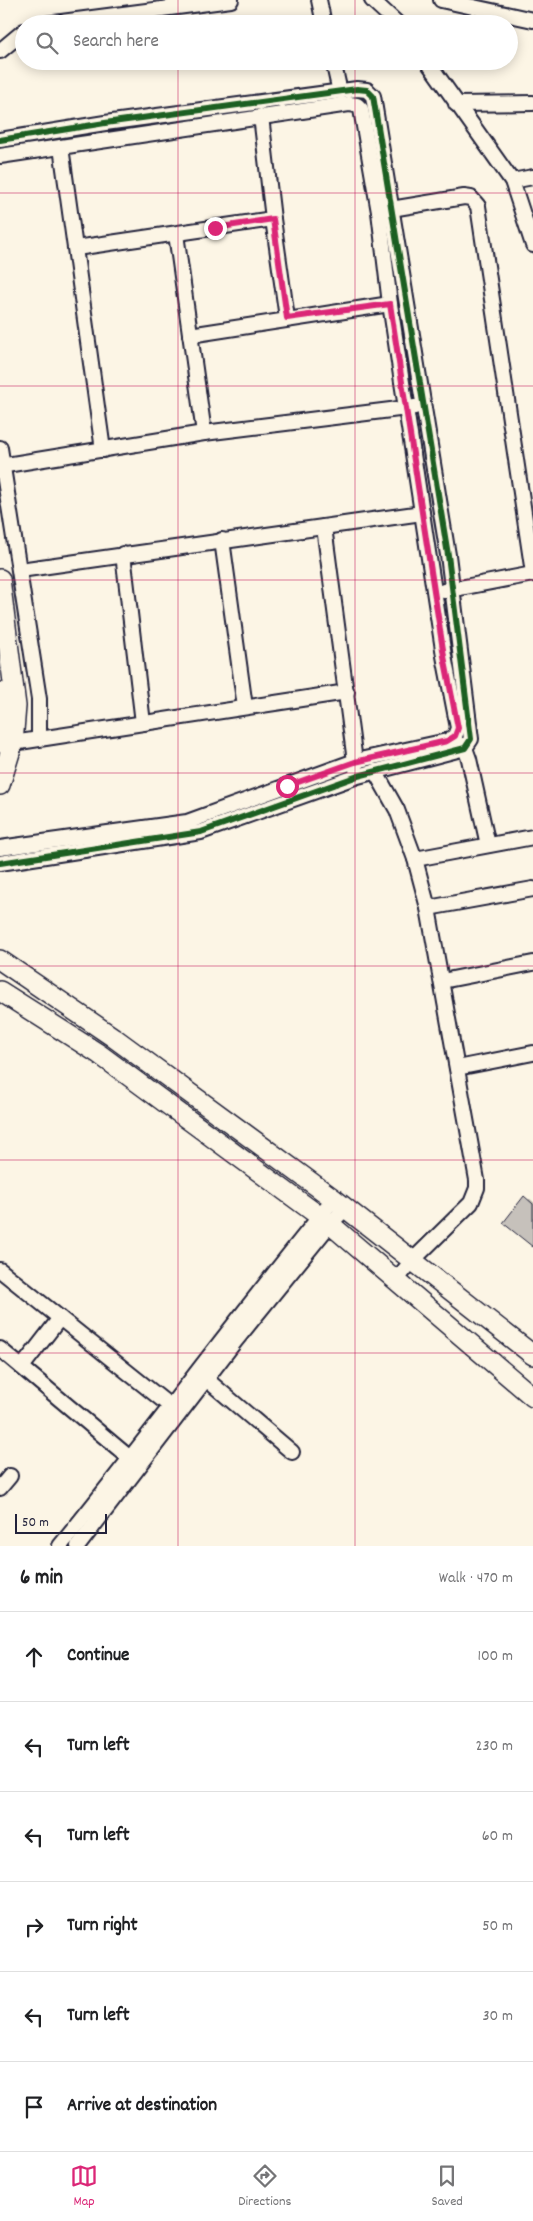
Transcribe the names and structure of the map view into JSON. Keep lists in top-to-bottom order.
{
  "scale_bar": "50 m",
  "page": {
    "search": "Search here",
    "scale": "50 m",
    "heading": ["6 min", "Walk · 470 m"],
    "list": [
      ["Continue", "100 m"],
      ["Turn left", "230 m"],
      ["Turn left", "60 m"],
      ["Turn right", "50 m"],
      ["Turn left", "30 m"],
      "Arrive at destination"
    ],
    "nav": ["Map", "Directions", "Saved"]
  }
}
